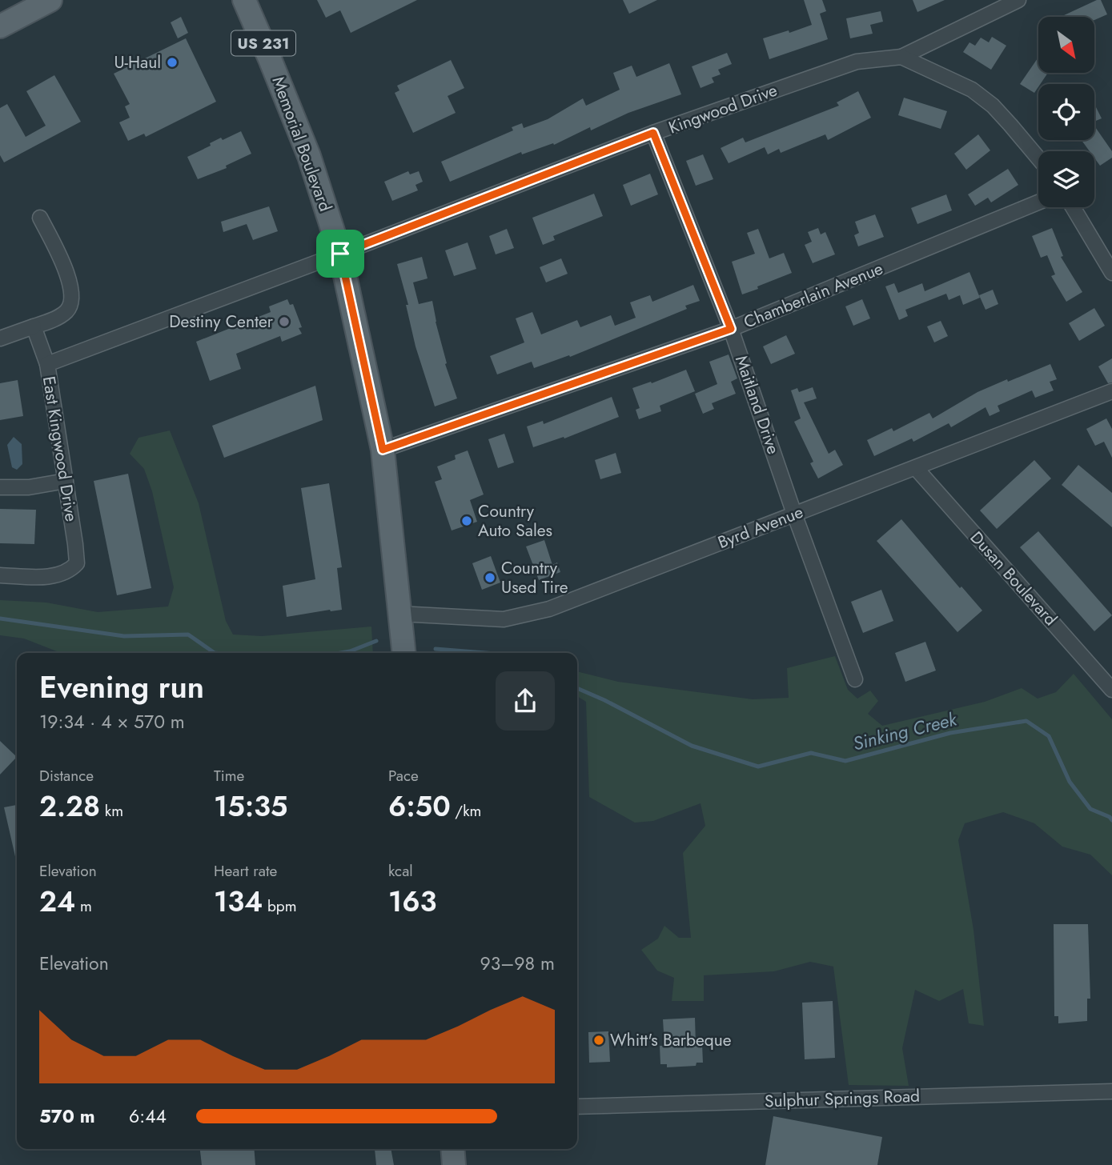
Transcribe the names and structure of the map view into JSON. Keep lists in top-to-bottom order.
{
  "streets": {
    "main road": ["US 231", "Memorial Boulevard"],
    "street": [
      "Kingwood Drive",
      "Chamberlain Avenue",
      "Maitland Drive",
      "East Kingwood Drive",
      "Byrd Avenue",
      "Dusan Boulevard",
      "Sulphur Springs Road"
    ]
  },
  "crossings": [
    ["Kingwood Drive", "Memorial Boulevard"],
    ["Kingwood Drive", "Maitland Drive"],
    ["Kingwood Drive", "East Kingwood Drive"],
    ["Memorial Boulevard", "Chamberlain Avenue"],
    ["Memorial Boulevard", "East Kingwood Drive"],
    ["Memorial Boulevard", "Byrd Avenue"],
    ["Chamberlain Avenue", "Maitland Drive"],
    ["Maitland Drive", "Byrd Avenue"],
    ["Byrd Avenue", "Dusan Boulevard"]
  ],
  "water": ["Sinking Creek"],
  "places": [
    "U-Haul",
    "Destiny Center",
    "Country Auto Sales",
    "Country Used Tire",
    "Whitt's Barbeque"
  ],
  "north": "bottom right",
  "page": {
    "heading": ["Evening run", "19:34 · 4 × 570 m"],
    "stats": [
      ["Distance", "2.28 km"],
      ["Time", "15:35"],
      ["Pace", "6:50 /km"],
      ["Elevation", "24 m"],
      ["Heart rate", "134 bpm"],
      ["kcal", "163"]
    ],
    "chart": ["Elevation", "93–98 m"],
    "list": [
      {
        "name": "570 m",
        "note": "6:44"
      }
    ]
  }
}
